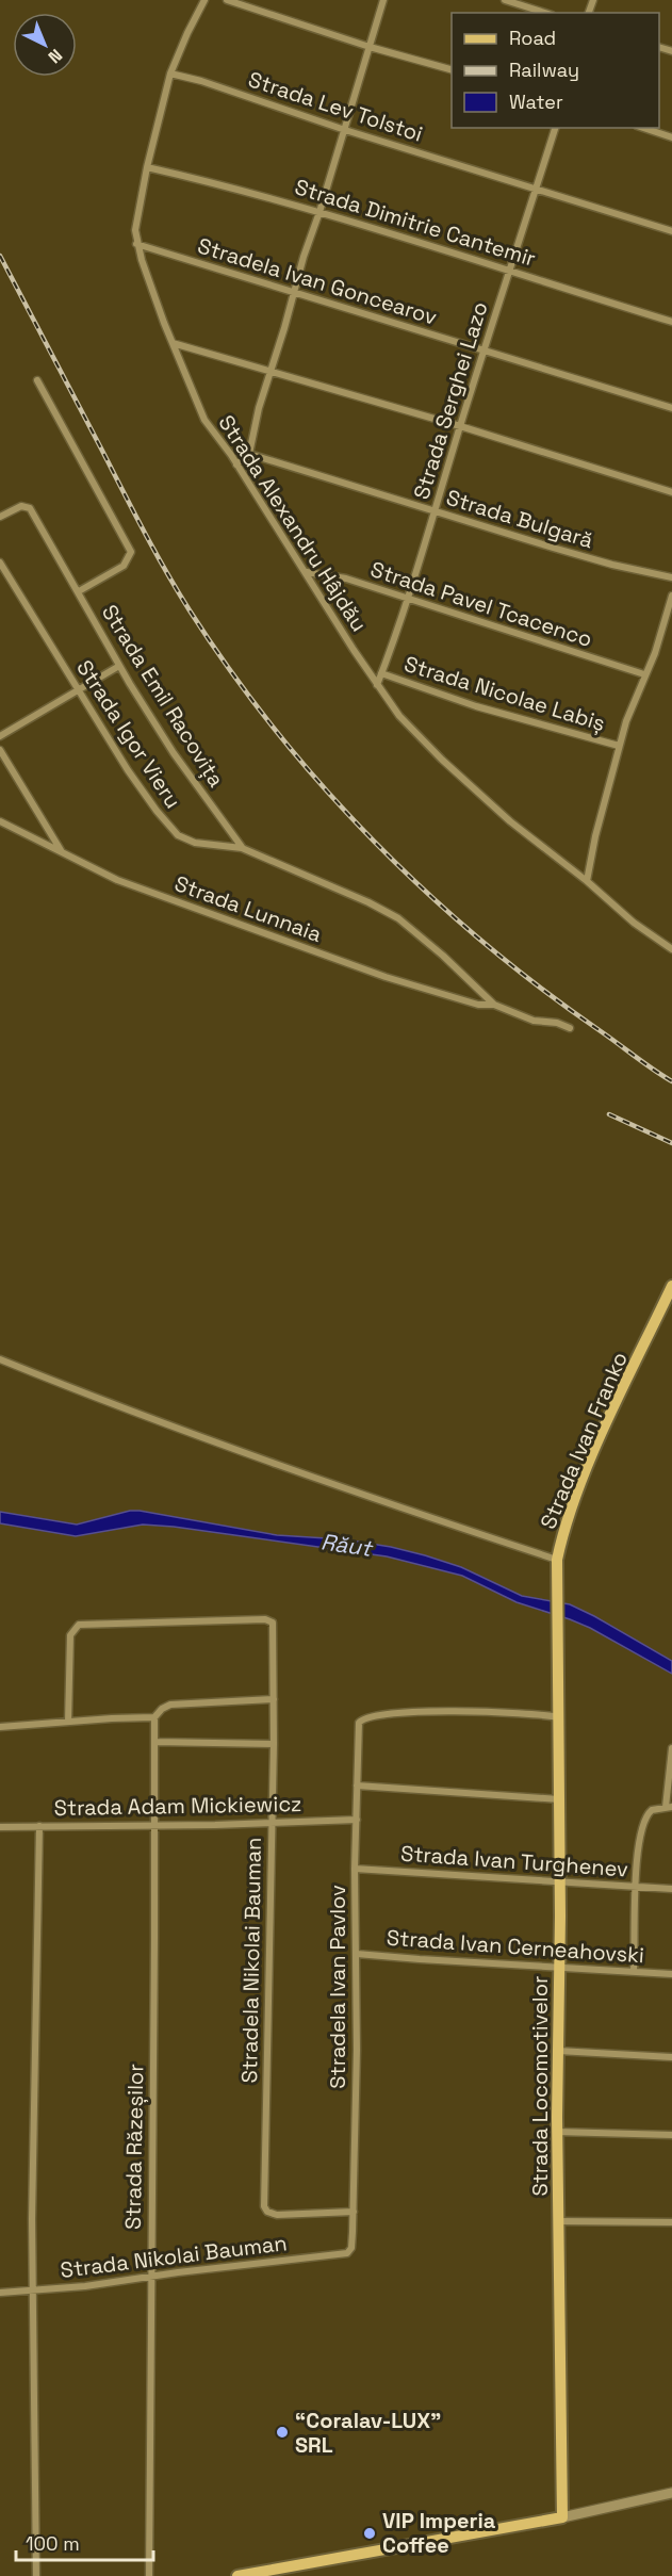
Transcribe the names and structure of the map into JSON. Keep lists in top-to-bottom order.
{
  "streets": {
    "main road": ["Strada Ivan Franko", "Strada Locomotivelor"],
    "street": [
      "Strada Lev Tolstoi",
      "Strada Dimitrie Cantemir",
      "Stradela Ivan Goncearov",
      "Strada Serghei Lazo",
      "Strada Bulgară",
      "Strada Alexandru Hâjdău",
      "Strada Pavel Tcacenco",
      "Strada Nicolae Labiș",
      "Strada Emil Racovița",
      "Strada Igor Vieru",
      "Strada Lunnaia",
      "Strada Adam Mickiewicz",
      "Strada Ivan Turghenev",
      "Strada Ivan Cerneahovski",
      "Stradela Nikolai Bauman",
      "Stradela Ivan Pavlov",
      "Strada Răzeșilor",
      "Strada Nikolai Bauman"
    ]
  },
  "crossings": [
    ["Strada Lev Tolstoi", "Strada Serghei Lazo"],
    ["Strada Lev Tolstoi", "Strada Alexandru Hâjdău"],
    ["Strada Dimitrie Cantemir", "Strada Serghei Lazo"],
    ["Strada Dimitrie Cantemir", "Strada Alexandru Hâjdău"],
    ["Stradela Ivan Goncearov", "Strada Serghei Lazo"],
    ["Stradela Ivan Goncearov", "Strada Alexandru Hâjdău"],
    ["Strada Serghei Lazo", "Strada Bulgară"],
    ["Strada Serghei Lazo", "Strada Alexandru Hâjdău"],
    ["Strada Serghei Lazo", "Strada Pavel Tcacenco"],
    ["Strada Serghei Lazo", "Strada Nicolae Labiș"],
    ["Strada Alexandru Hâjdău", "Strada Pavel Tcacenco"],
    ["Strada Emil Racovița", "Strada Igor Vieru"],
    ["Strada Igor Vieru", "Strada Lunnaia"],
    ["Strada Ivan Franko", "Strada Locomotivelor"],
    ["Strada Adam Mickiewicz", "Stradela Nikolai Bauman"],
    ["Strada Adam Mickiewicz", "Stradela Ivan Pavlov"],
    ["Strada Adam Mickiewicz", "Strada Răzeșilor"],
    ["Strada Ivan Turghenev", "Stradela Ivan Pavlov"],
    ["Strada Ivan Turghenev", "Strada Locomotivelor"],
    ["Strada Ivan Cerneahovski", "Stradela Ivan Pavlov"],
    ["Strada Ivan Cerneahovski", "Strada Locomotivelor"],
    ["Stradela Nikolai Bauman", "Stradela Ivan Pavlov"],
    ["Stradela Ivan Pavlov", "Strada Locomotivelor"],
    ["Stradela Ivan Pavlov", "Strada Nikolai Bauman"],
    ["Strada Răzeșilor", "Strada Nikolai Bauman"]
  ],
  "water": ["Răut"],
  "places": ["“Coralav-LUX” SRL", "VIP Imperia Coffee"],
  "legend": ["Road", "Railway", "Water"],
  "scale_bar": "100 m",
  "north": "bottom right"
}
